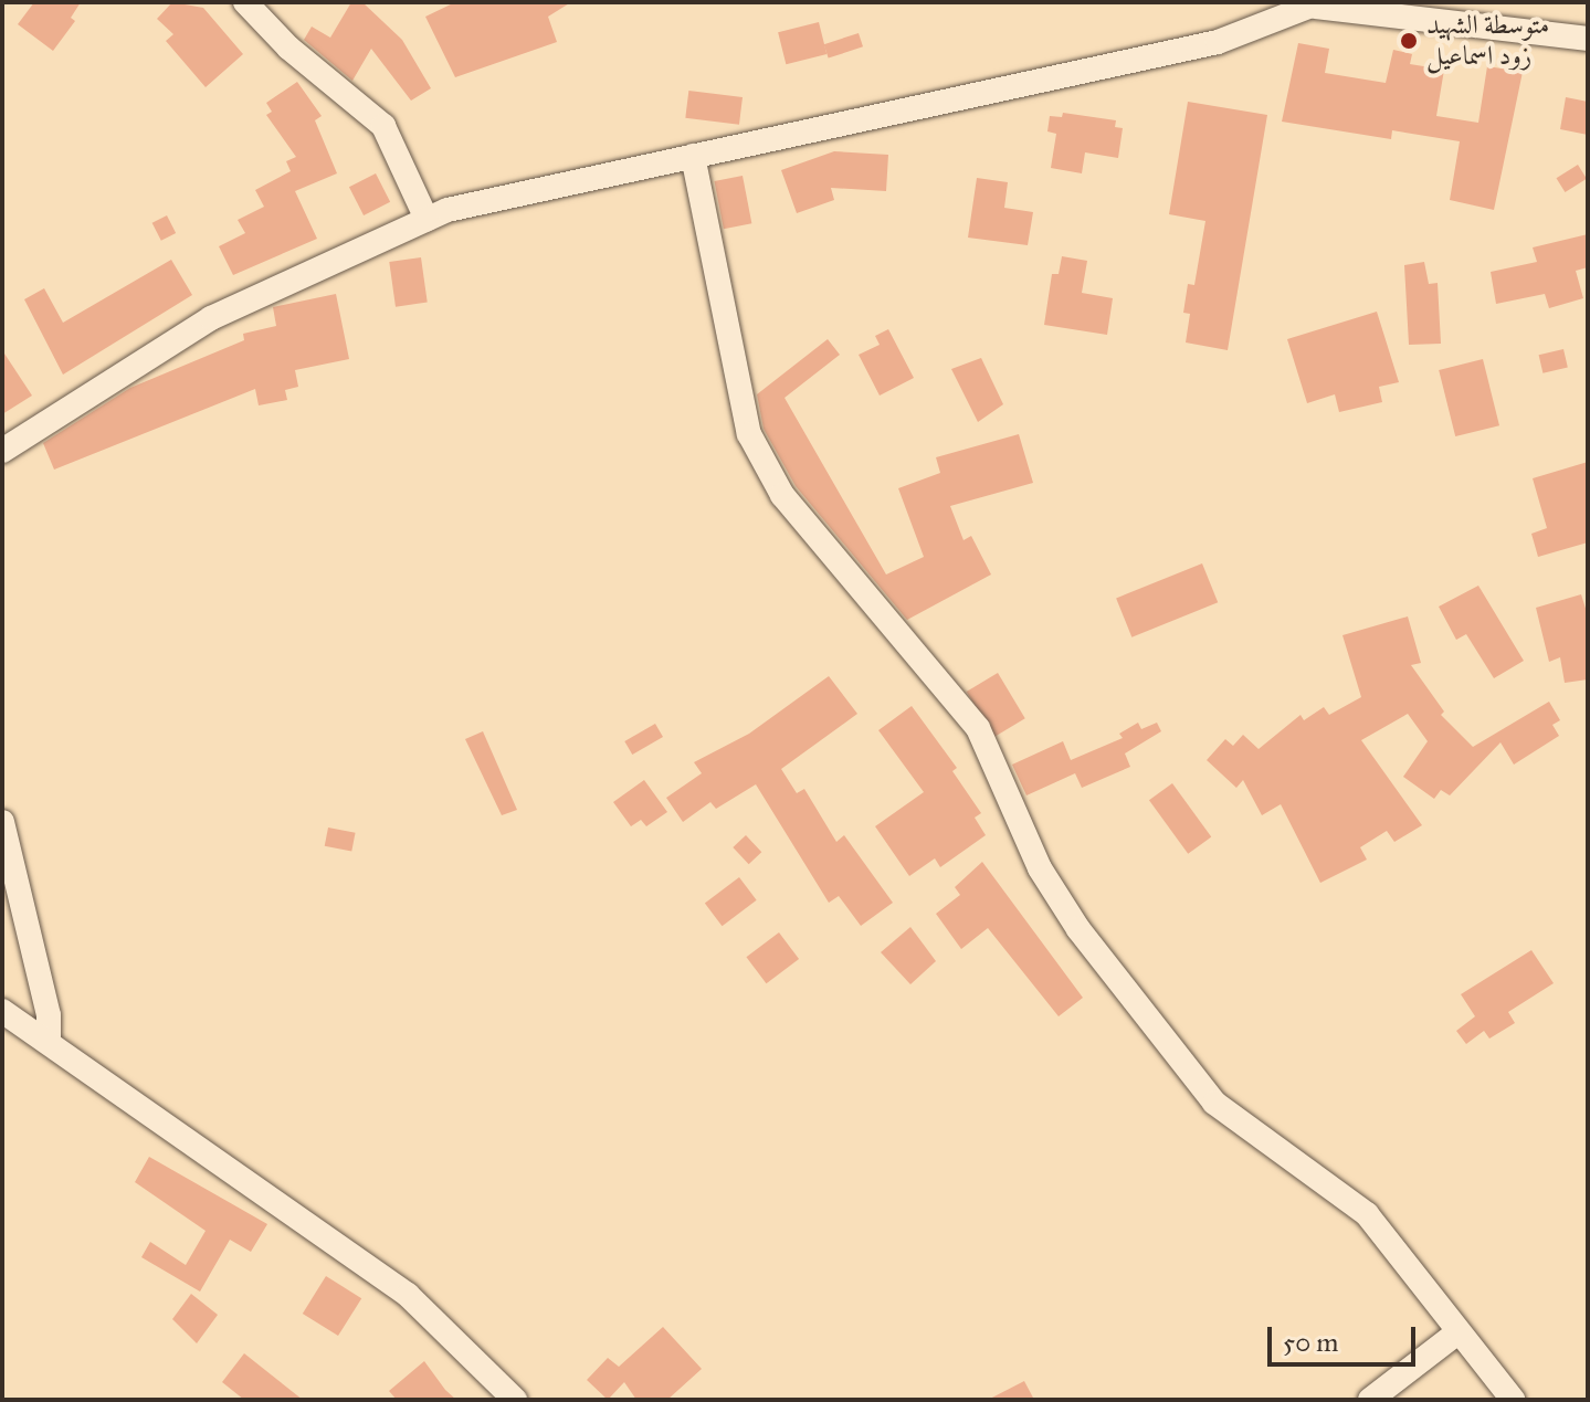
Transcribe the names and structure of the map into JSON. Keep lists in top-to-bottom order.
{
  "places": ["متوسطة الشهيد زود اسماعيل"],
  "scale_bar": "50 m"
}
